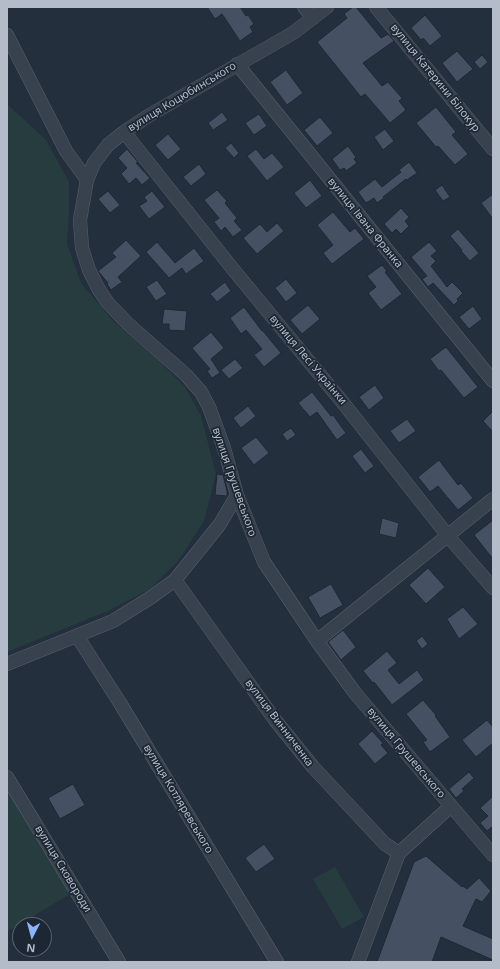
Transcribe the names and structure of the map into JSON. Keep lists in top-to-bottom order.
{
  "streets": {
    "street": [
      "вулиця Катерини Білокур",
      "вулиця Коцюбинського",
      "вулиця Івана Франка",
      "вулиця Лесі Українки",
      "вулиця Грушевського",
      "вулиця Винниченка",
      "вулиця Котляревського",
      "вулиця Сковороди"
    ]
  },
  "crossings": [
    ["вулиця Коцюбинського", "вулиця Івана Франка"],
    ["вулиця Коцюбинського", "вулиця Лесі Українки"],
    ["вулиця Коцюбинського", "вулиця Грушевського"]
  ],
  "north": "bottom"
}
